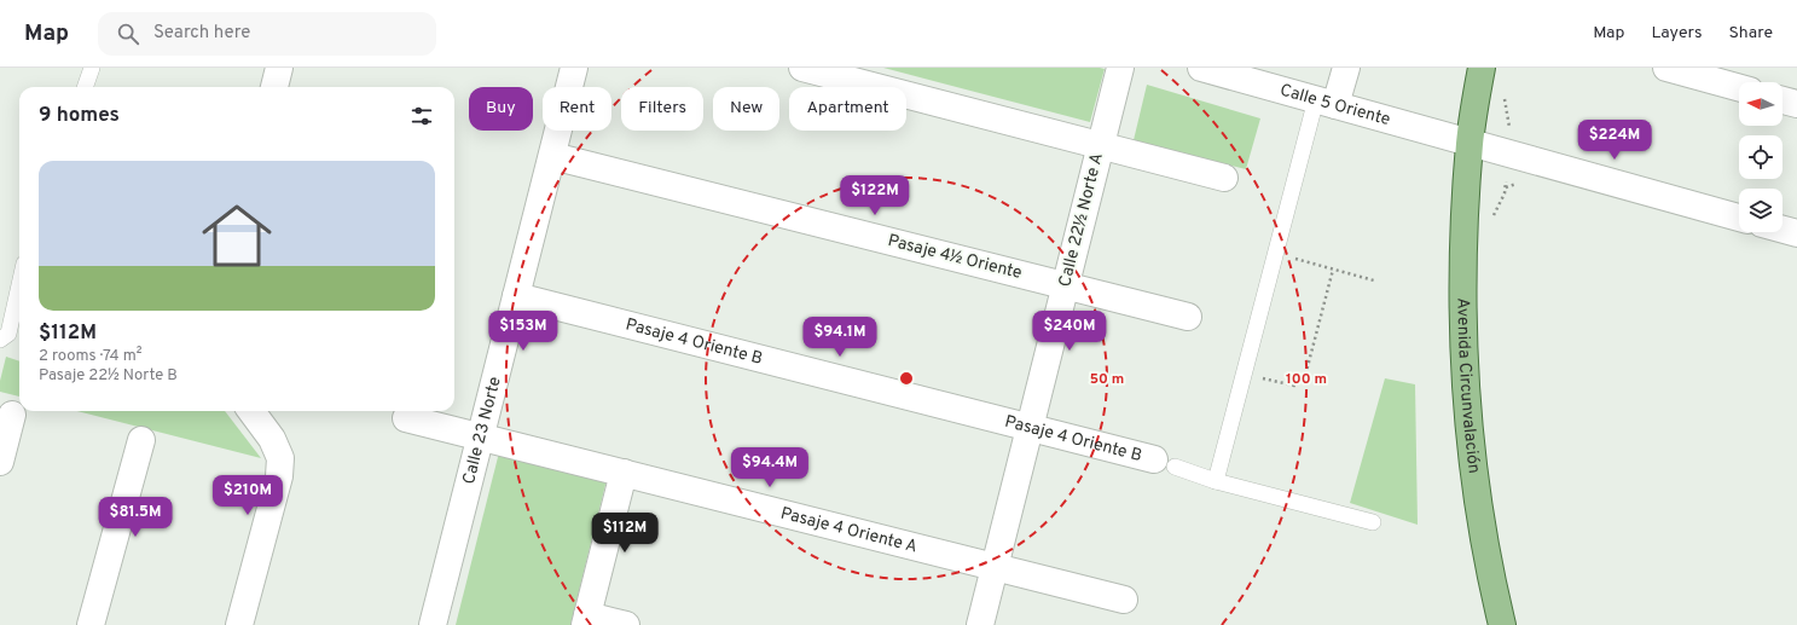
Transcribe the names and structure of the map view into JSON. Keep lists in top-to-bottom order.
{
  "streets": {
    "main road": ["Avenida Circunvalación"],
    "street": [
      "Calle 5 Oriente",
      "Calle 22½ Norte A",
      "Pasaje 4½ Oriente",
      "Pasaje 4 Oriente B",
      "Calle 23 Norte",
      "Pasaje 4 Oriente A"
    ]
  },
  "crossings": [
    ["Calle 5 Oriente", "Avenida Circunvalación"],
    ["Calle 22½ Norte A", "Pasaje 4½ Oriente"],
    ["Calle 22½ Norte A", "Pasaje 4 Oriente B"],
    ["Calle 22½ Norte A", "Pasaje 4 Oriente A"],
    ["Pasaje 4½ Oriente", "Calle 23 Norte"],
    ["Pasaje 4 Oriente B", "Calle 23 Norte"],
    ["Calle 23 Norte", "Pasaje 4 Oriente A"]
  ],
  "north": "left",
  "page": {
    "header": "Map",
    "search": "Search here",
    "nav": ["Map", "Layers", "Share"],
    "chip": [
      "Buy",
      "Rent",
      "Filters",
      "New",
      "Apartment"
    ],
    "heading": "9 homes",
    "price": [
      "$224M",
      "$122M",
      "$153M",
      "$240M",
      "$94.1M",
      "$94.4M",
      "$210M",
      "$81.5M",
      "$112M"
    ],
    "list": [
      {
        "name": "$112M",
        "note": "2 rooms · 74 m² · Pasaje 22½ Norte B"
      }
    ]
  },
  "rings": ["50 m", "100 m"]
}
